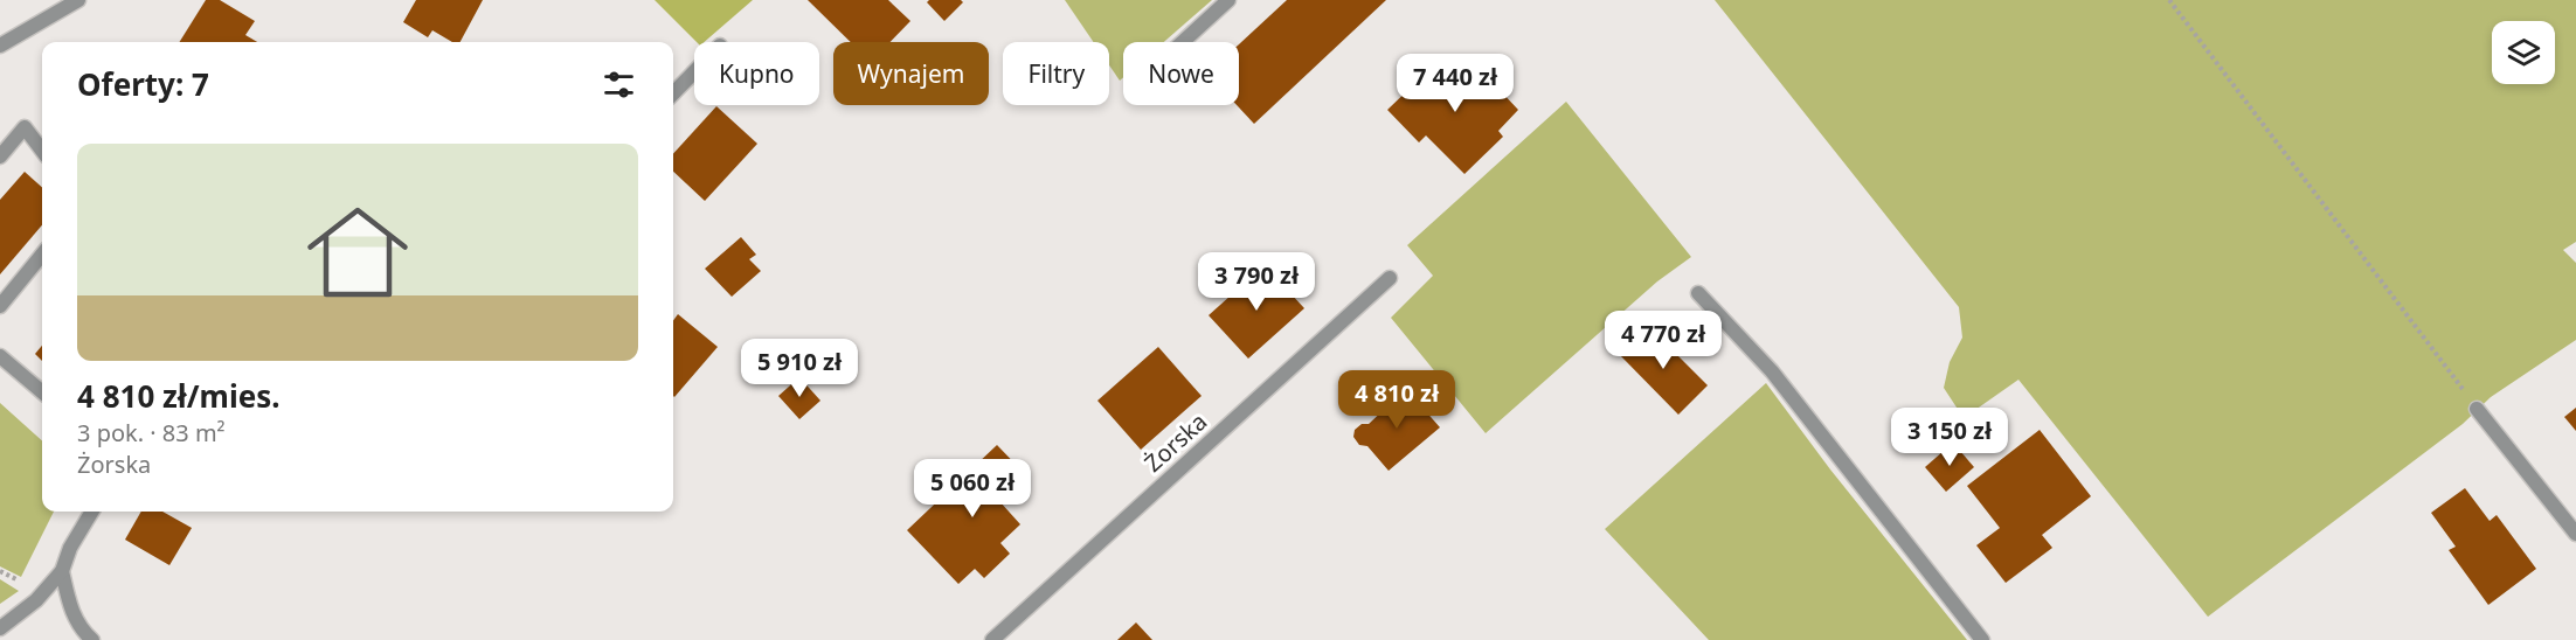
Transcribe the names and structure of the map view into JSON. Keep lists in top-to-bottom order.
{
  "streets": {
    "street": ["Żorska"]
  },
  "page": {
    "chip": [
      "Kupno",
      "Wynajem",
      "Filtry",
      "Nowe"
    ],
    "heading": "Oferty: 7",
    "price": [
      "7 440 zł",
      "3 790 zł",
      "4 770 zł",
      "5 910 zł",
      "4 810 zł",
      "3 150 zł",
      "5 060 zł"
    ],
    "list": [
      {
        "name": "4 810 zł/mies.",
        "note": "3 pok. · 83 m² · Żorska"
      }
    ]
  }
}
